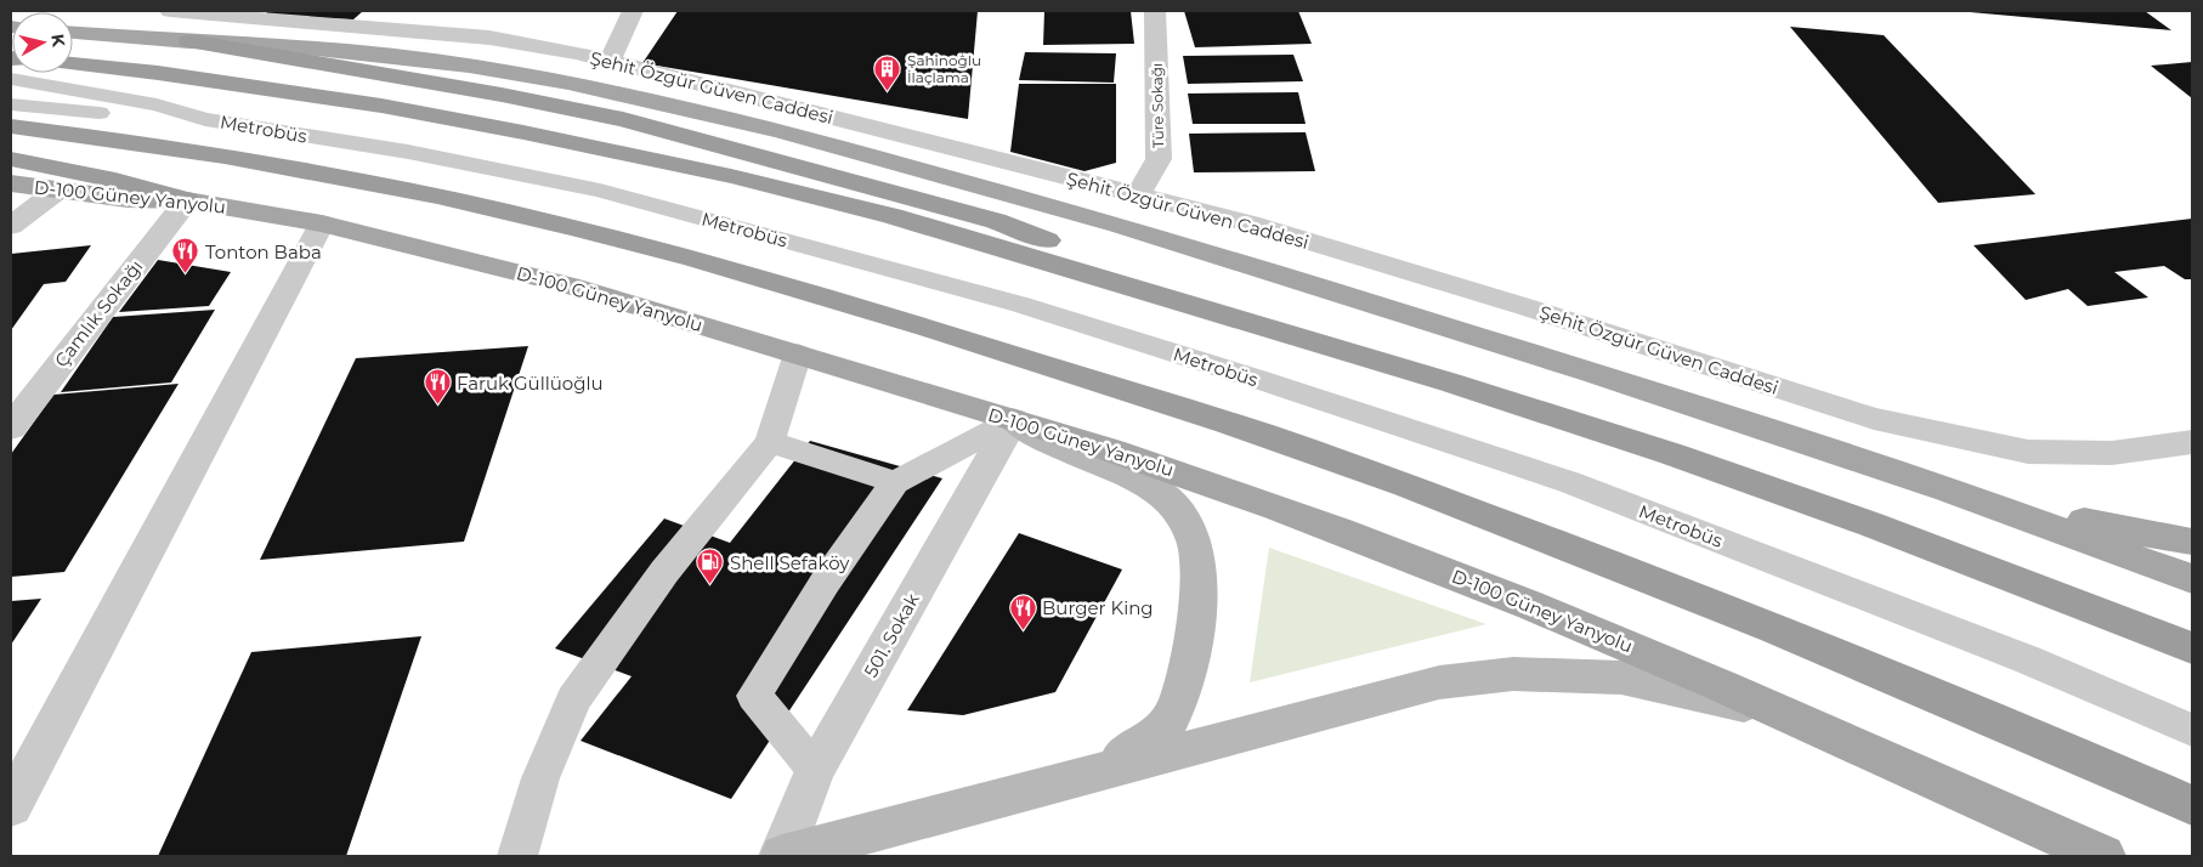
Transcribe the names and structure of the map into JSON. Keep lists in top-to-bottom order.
{
  "streets": {
    "main road": ["D-100 Güney Yanyolu"],
    "street": [
      "Şehit Özgür Güven Caddesi",
      "Türe Sokağı",
      "Çamlık Sokağı",
      "501. Sokak"
    ],
    "lane": ["Metrobüs"]
  },
  "crossings": [
    ["Şehit Özgür Güven Caddesi", "Türe Sokağı"],
    ["D-100 Güney Yanyolu", "Çamlık Sokağı"],
    ["D-100 Güney Yanyolu", "501. Sokak"]
  ],
  "places": {
    "building": ["Şahinoğlu İlaçlama"],
    "restaurant": ["Tonton Baba", "Faruk Güllüoğlu", "Burger King"],
    "fuel station": ["Shell Sefaköy"]
  },
  "north": "right"
}
